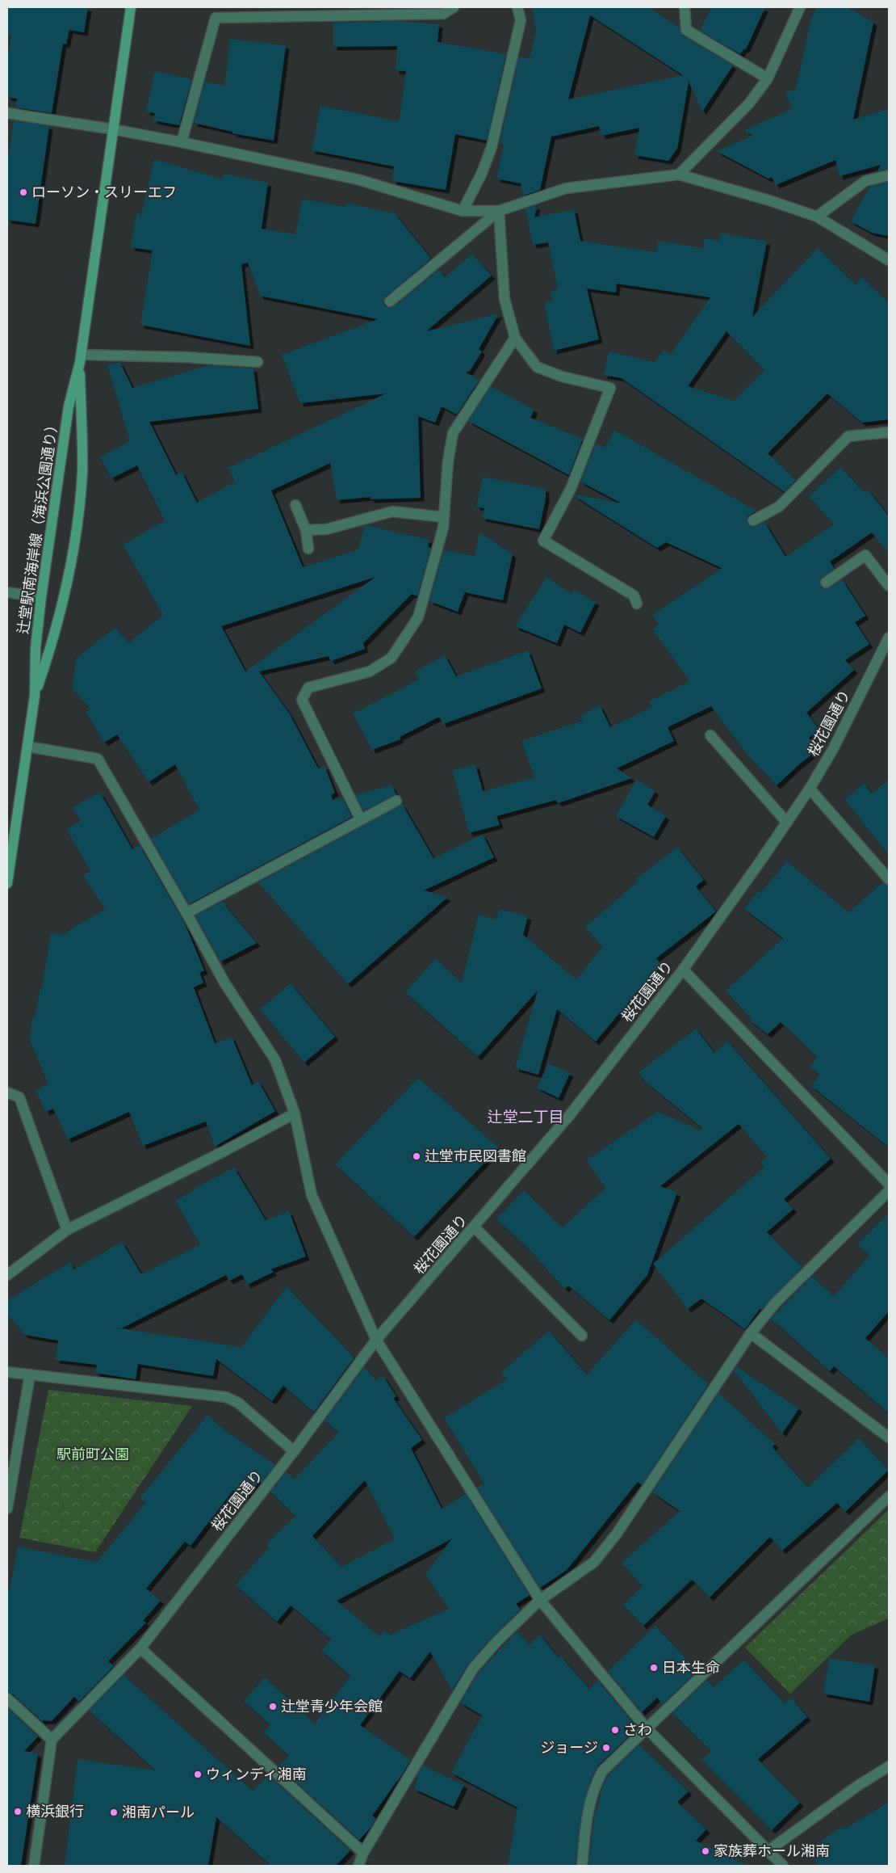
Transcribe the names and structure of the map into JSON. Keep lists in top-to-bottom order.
{
  "streets": {
    "street": ["辻堂駅南海岸線（海浜公園通り）", "桜花園通り"]
  },
  "districts": ["辻堂二丁目"],
  "parks": ["駅前町公園"],
  "places": [
    "ローソン・スリーエフ",
    "辻堂市民図書館",
    "日本生命",
    "辻堂青少年会館",
    "さわ",
    "ジョージ",
    "ウィンディ湘南",
    "横浜銀行",
    "湘南パール",
    "家族葬ホール湘南"
  ]
}
